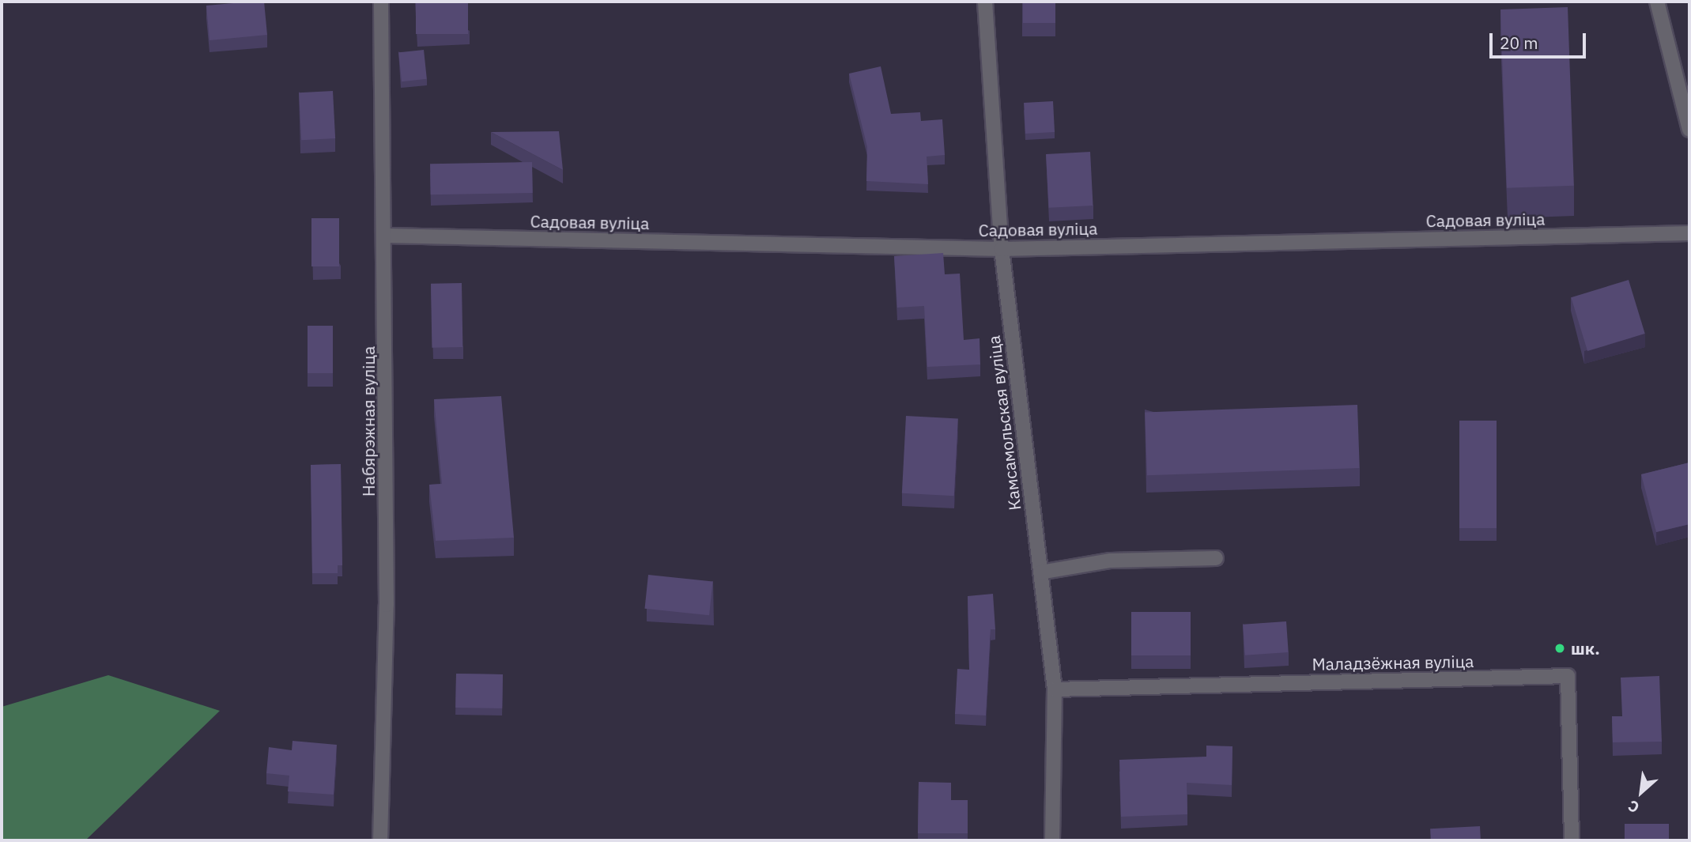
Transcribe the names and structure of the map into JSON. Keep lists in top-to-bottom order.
{
  "streets": {
    "street": [
      "Садовая вуліца",
      "Набярэжная вуліца",
      "Камсамольская вуліца",
      "Маладзёжная вуліца"
    ]
  },
  "crossings": [
    ["Садовая вуліца", "Набярэжная вуліца"],
    ["Садовая вуліца", "Камсамольская вуліца"],
    ["Камсамольская вуліца", "Маладзёжная вуліца"]
  ],
  "places": ["шк."],
  "scale_bar": "20 m",
  "north": "bottom left"
}
